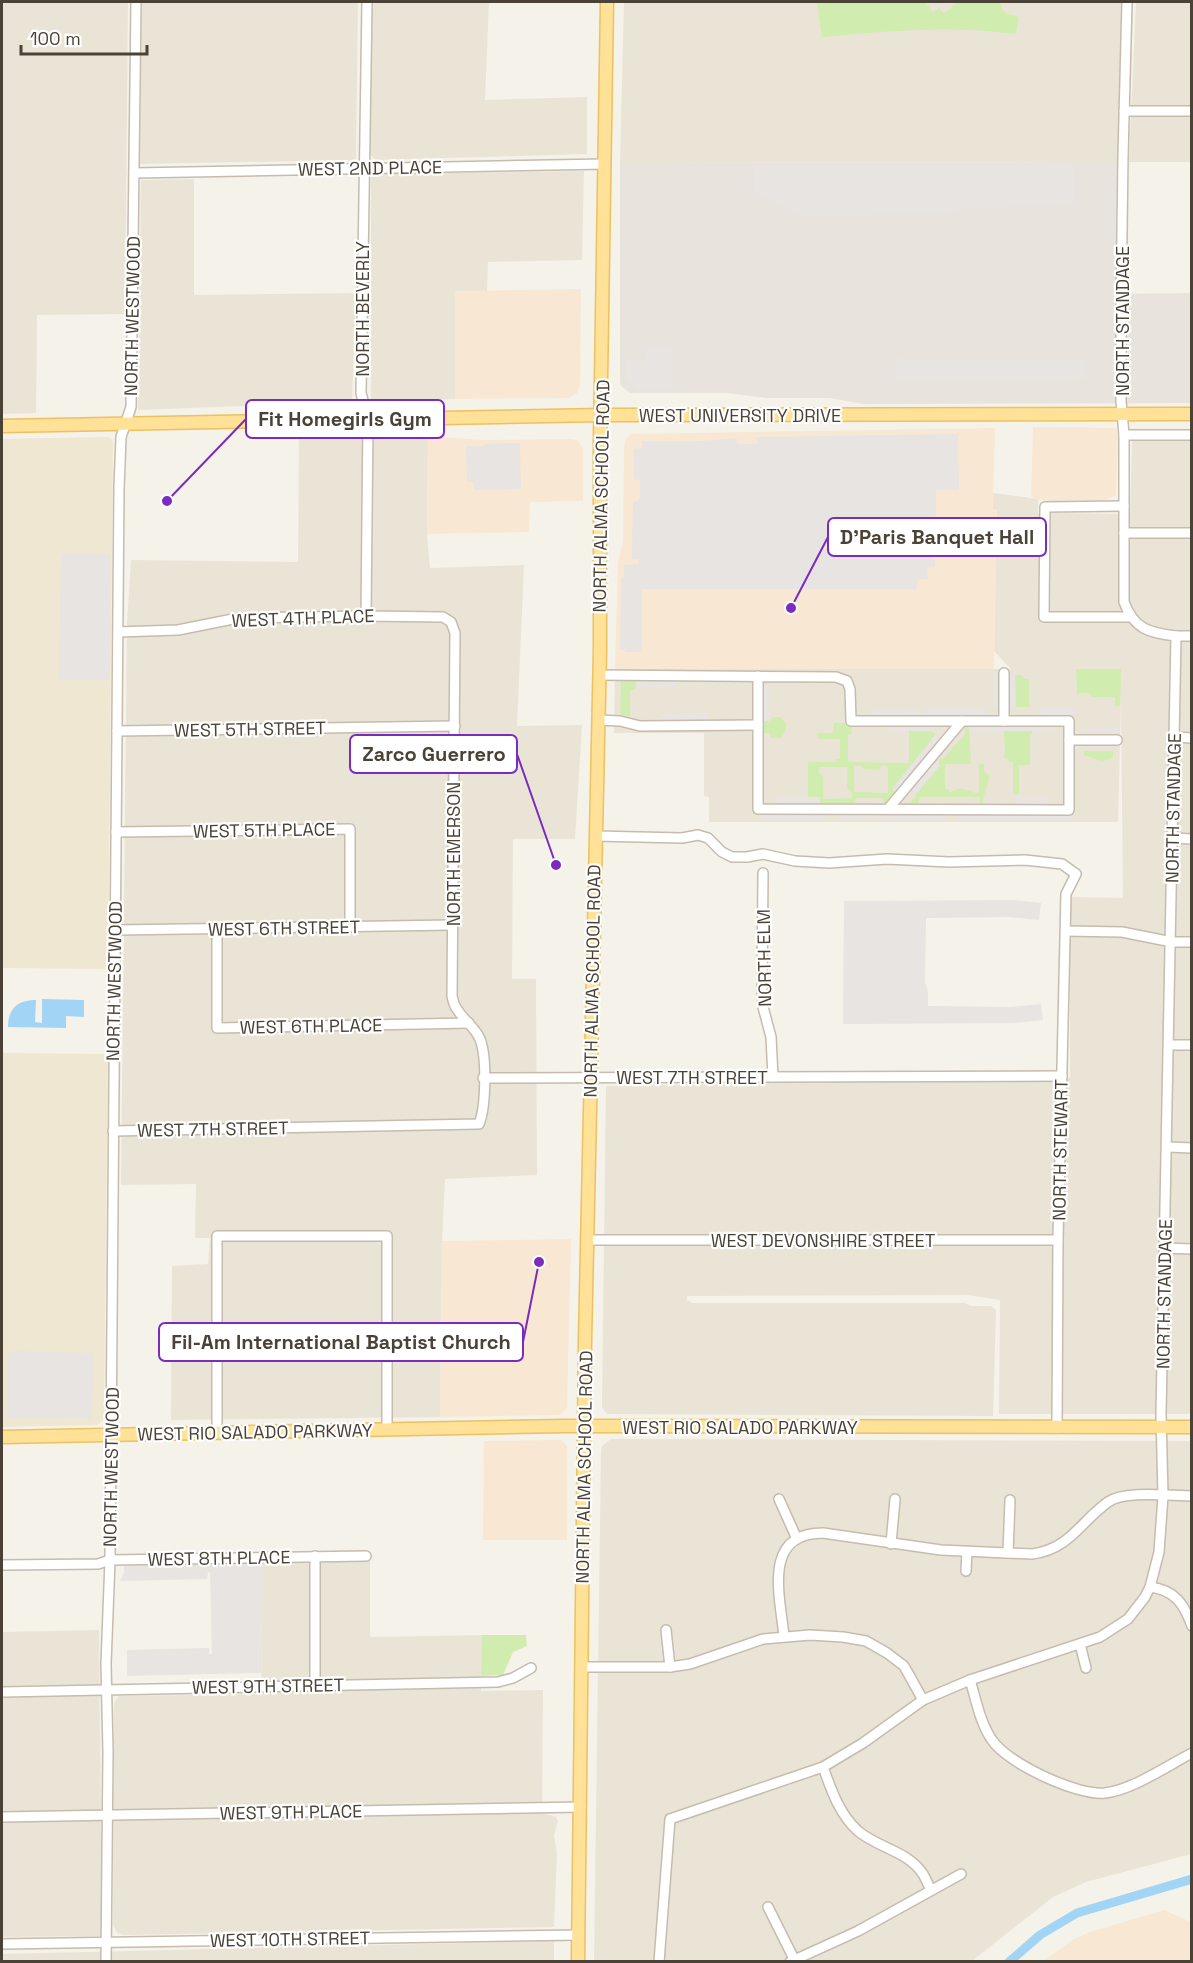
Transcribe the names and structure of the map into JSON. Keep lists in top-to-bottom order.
{
  "streets": {
    "main road": ["WEST UNIVERSITY DRIVE", "NORTH ALMA SCHOOL ROAD", "WEST RIO SALADO PARKWAY"],
    "street": [
      "WEST 2ND PLACE",
      "NORTH BEVERLY",
      "NORTH WESTWOOD",
      "NORTH STANDAGE",
      "WEST 4TH PLACE",
      "WEST 5TH STREET",
      "WEST 5TH PLACE",
      "NORTH EMERSON",
      "WEST 6TH STREET",
      "NORTH ELM",
      "WEST 6TH PLACE",
      "WEST 7TH STREET",
      "NORTH STEWART",
      "WEST DEVONSHIRE STREET",
      "WEST 8TH PLACE",
      "WEST 9TH STREET",
      "WEST 9TH PLACE",
      "WEST 10TH STREET"
    ]
  },
  "crossings": [
    ["WEST 2ND PLACE", "NORTH BEVERLY"],
    ["WEST 2ND PLACE", "NORTH WESTWOOD"],
    ["WEST 2ND PLACE", "NORTH ALMA SCHOOL ROAD"],
    ["NORTH BEVERLY", "WEST UNIVERSITY DRIVE"],
    ["NORTH BEVERLY", "WEST 4TH PLACE"],
    ["NORTH WESTWOOD", "WEST UNIVERSITY DRIVE"],
    ["NORTH WESTWOOD", "WEST 4TH PLACE"],
    ["NORTH WESTWOOD", "WEST 5TH STREET"],
    ["NORTH WESTWOOD", "WEST 5TH PLACE"],
    ["NORTH WESTWOOD", "WEST 6TH STREET"],
    ["NORTH WESTWOOD", "WEST 7TH STREET"],
    ["NORTH WESTWOOD", "WEST RIO SALADO PARKWAY"],
    ["NORTH WESTWOOD", "WEST 8TH PLACE"],
    ["NORTH WESTWOOD", "WEST 9TH STREET"],
    ["NORTH WESTWOOD", "WEST 9TH PLACE"],
    ["NORTH WESTWOOD", "WEST 10TH STREET"],
    ["NORTH STANDAGE", "WEST UNIVERSITY DRIVE"],
    ["NORTH STANDAGE", "WEST RIO SALADO PARKWAY"],
    ["WEST UNIVERSITY DRIVE", "NORTH ALMA SCHOOL ROAD"],
    ["NORTH ALMA SCHOOL ROAD", "WEST 7TH STREET"],
    ["NORTH ALMA SCHOOL ROAD", "NORTH STEWART"],
    ["NORTH ALMA SCHOOL ROAD", "WEST DEVONSHIRE STREET"],
    ["NORTH ALMA SCHOOL ROAD", "WEST RIO SALADO PARKWAY"],
    ["NORTH ALMA SCHOOL ROAD", "WEST 9TH PLACE"],
    ["NORTH ALMA SCHOOL ROAD", "WEST 10TH STREET"],
    ["WEST 4TH PLACE", "NORTH EMERSON"],
    ["WEST 5TH STREET", "NORTH EMERSON"],
    ["WEST 5TH PLACE", "WEST 6TH STREET"],
    ["NORTH EMERSON", "WEST 6TH STREET"],
    ["NORTH EMERSON", "WEST 6TH PLACE"],
    ["NORTH EMERSON", "WEST 7TH STREET"],
    ["WEST 6TH STREET", "WEST 6TH PLACE"],
    ["NORTH ELM", "WEST 7TH STREET"],
    ["WEST 7TH STREET", "NORTH STEWART"],
    ["NORTH STEWART", "WEST DEVONSHIRE STREET"],
    ["NORTH STEWART", "WEST RIO SALADO PARKWAY"]
  ],
  "places": [
    "Fit Homegirls Gym",
    "D'Paris Banquet Hall",
    "Zarco Guerrero",
    "Fil-Am International Baptist Church"
  ],
  "scale_bar": "100 m"
}
